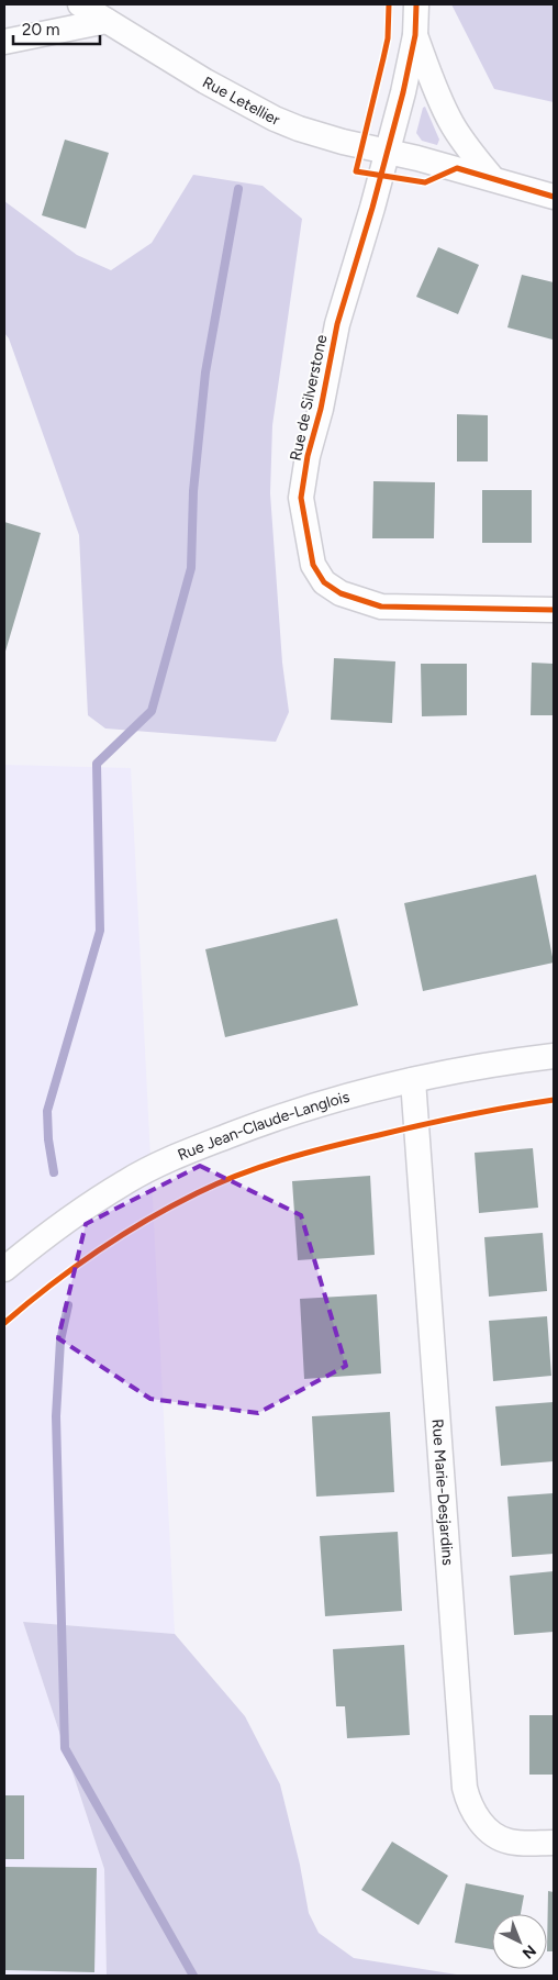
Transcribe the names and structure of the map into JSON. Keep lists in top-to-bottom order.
{
  "streets": {
    "street": [
      "Rue Letellier",
      "Rue de Silverstone",
      "Rue Jean-Claude-Langlois",
      "Rue Marie-Desjardins"
    ]
  },
  "crossings": [
    ["Rue Letellier", "Rue de Silverstone"],
    ["Rue Jean-Claude-Langlois", "Rue Marie-Desjardins"]
  ],
  "scale_bar": "20 m",
  "north": "bottom right"
}
